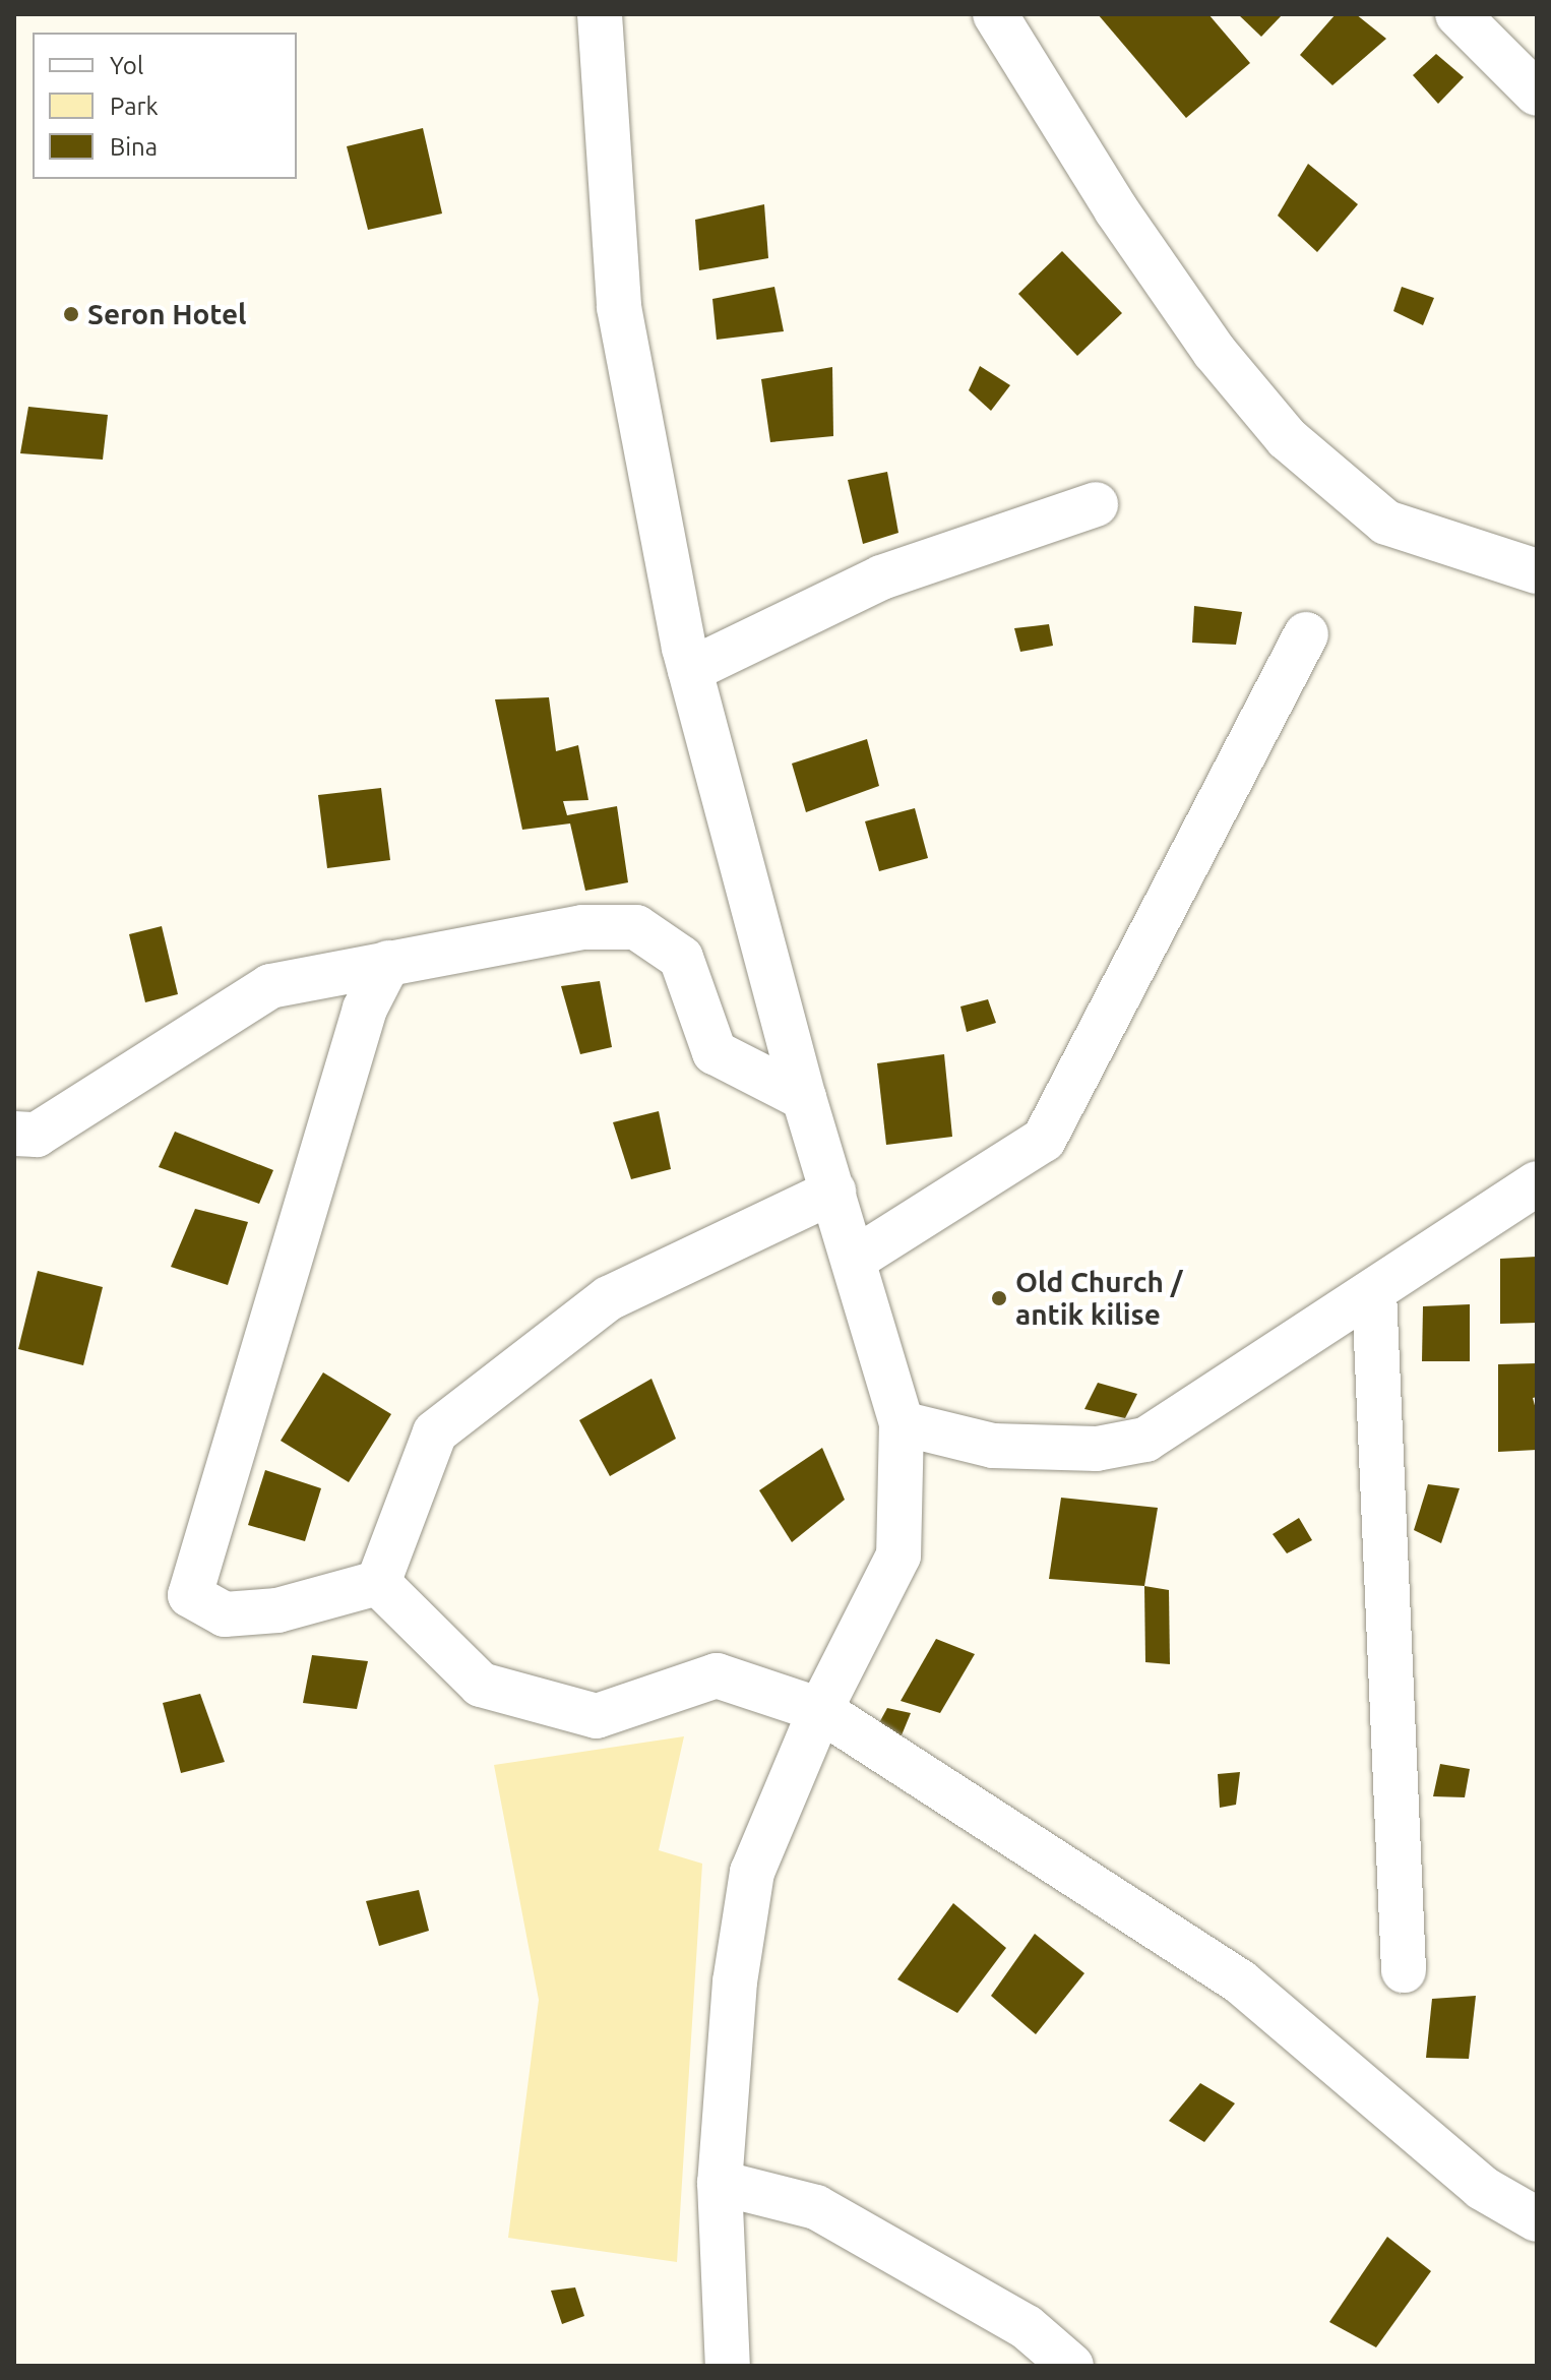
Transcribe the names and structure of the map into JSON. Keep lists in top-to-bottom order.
{
  "places": ["Seron Hotel", "Old Church / antik kilise"],
  "legend": ["Yol", "Park", "Bina"]
}
